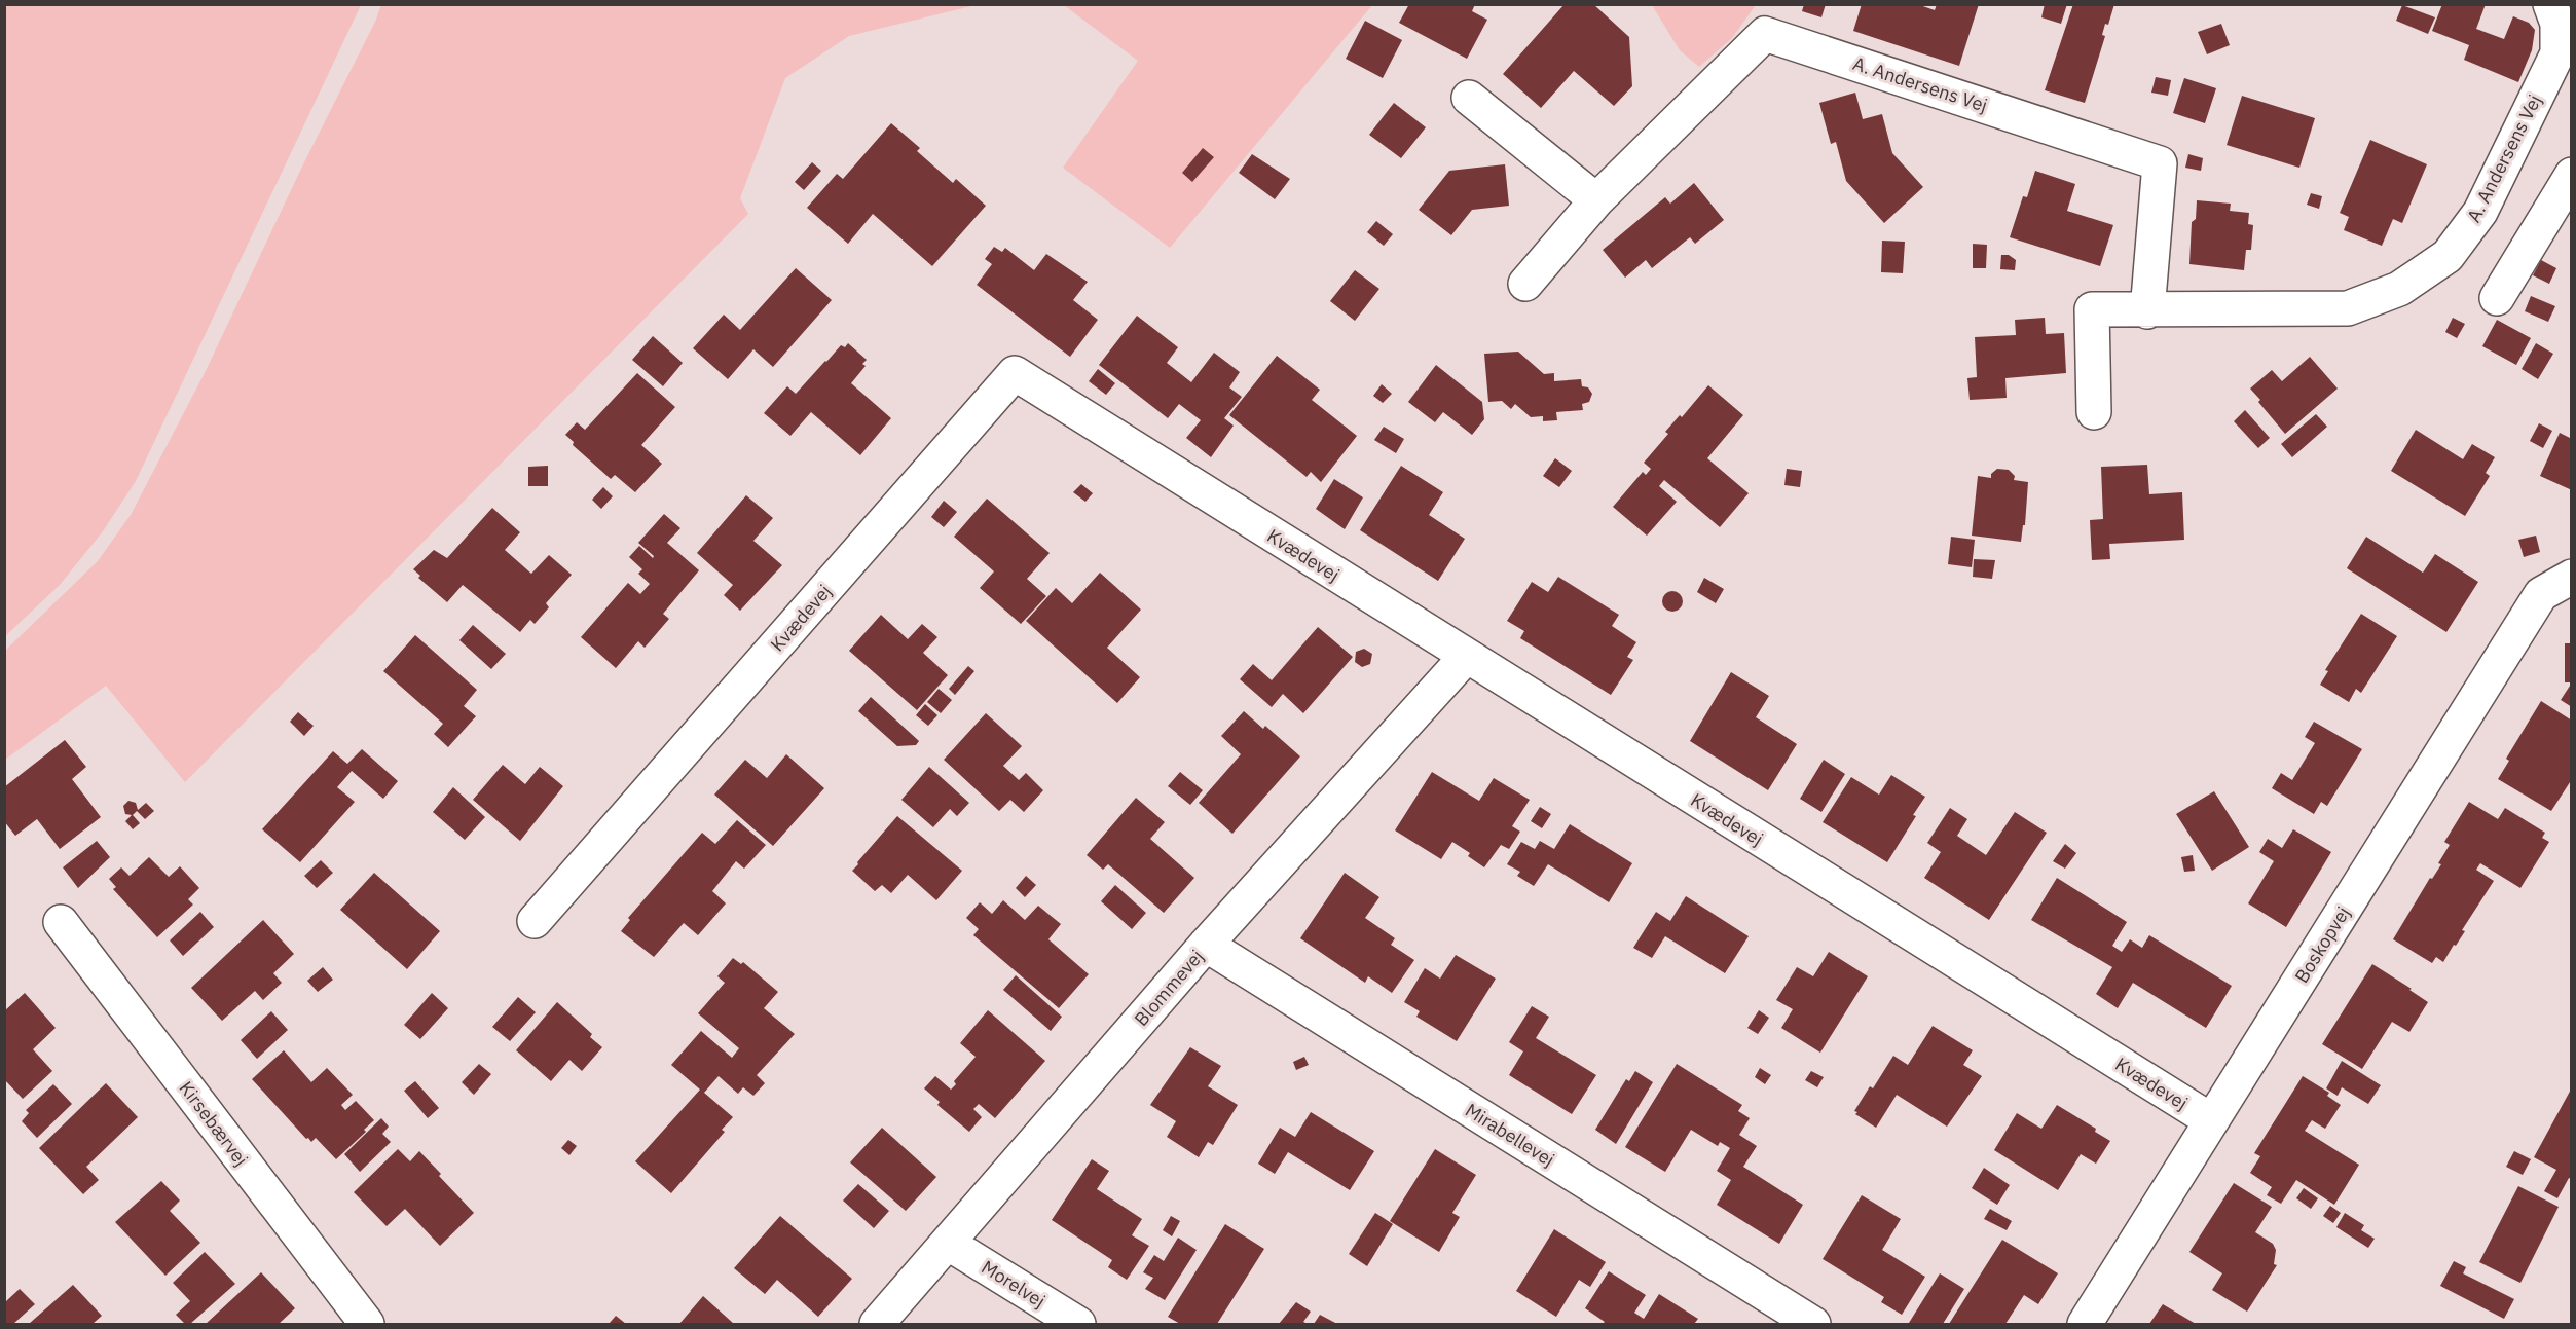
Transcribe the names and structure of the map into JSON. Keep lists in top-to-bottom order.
{
  "streets": {
    "street": [
      "A. Andersens Vej",
      "Kvædevej",
      "Boskopvej",
      "Blommevej",
      "Kirsebærvej",
      "Mirabellevej",
      "Morelvej"
    ]
  },
  "crossings": [
    ["Kvædevej", "Boskopvej"],
    ["Kvædevej", "Blommevej"],
    ["Blommevej", "Mirabellevej"],
    ["Blommevej", "Morelvej"]
  ]
}
